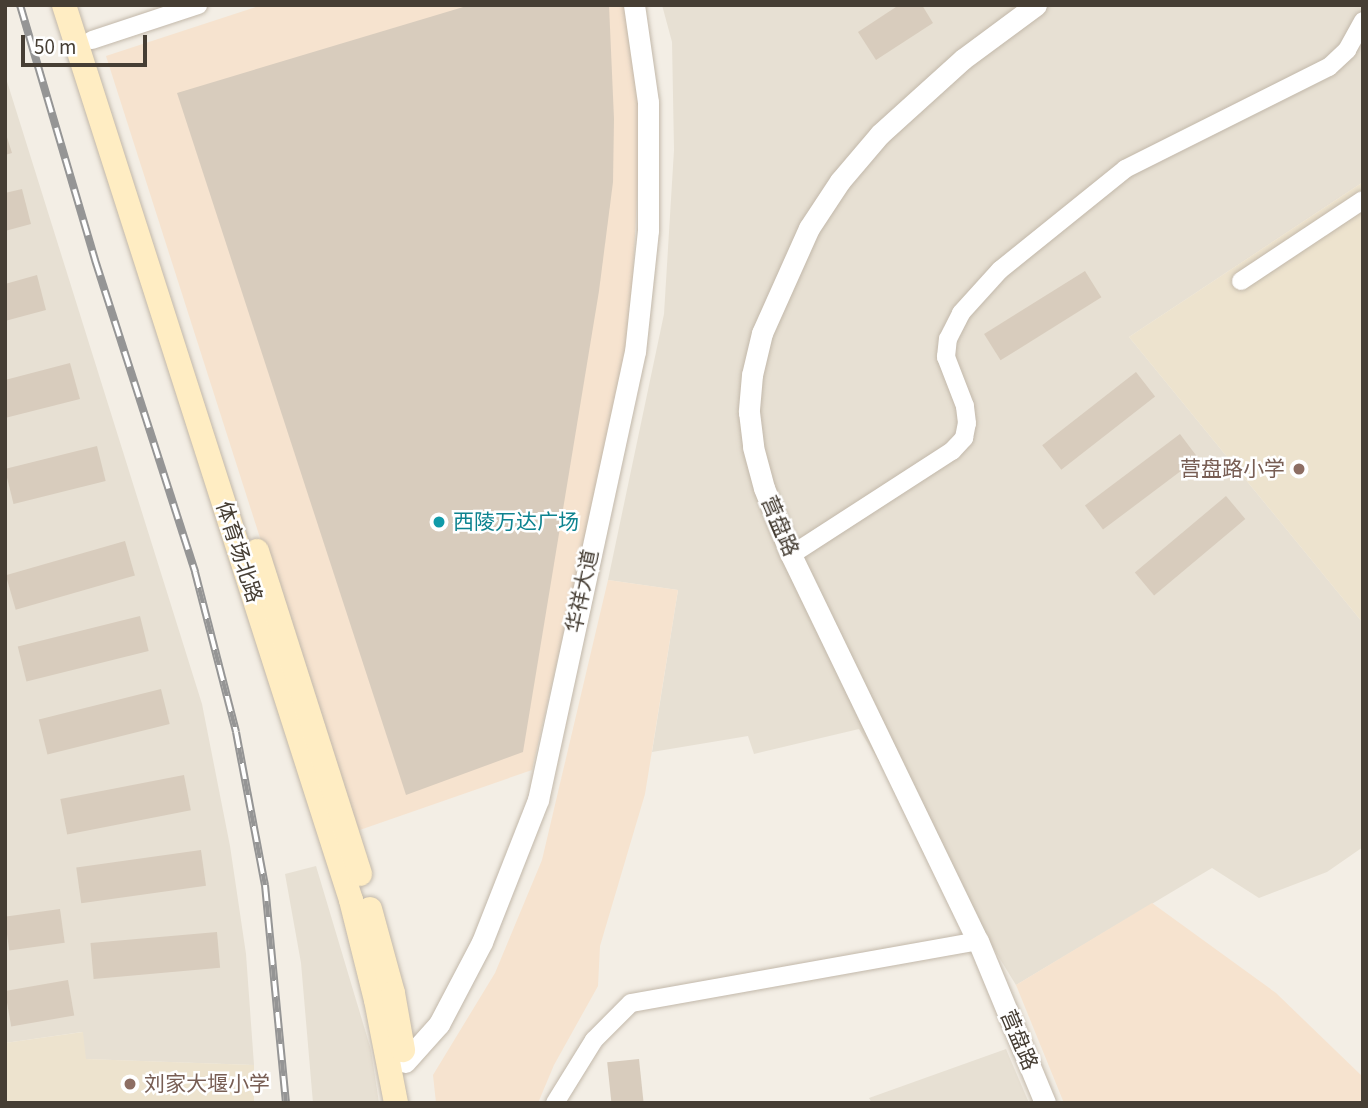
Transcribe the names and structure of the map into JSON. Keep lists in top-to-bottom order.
{
  "streets": {
    "main road": ["体育场北路"],
    "street": ["营盘路", "华祥大道"]
  },
  "crossings": [
    ["体育场北路", "华祥大道"]
  ],
  "places": ["营盘路小学", "西陵万达广场", "刘家大堰小学"],
  "scale_bar": "50 m"
}
